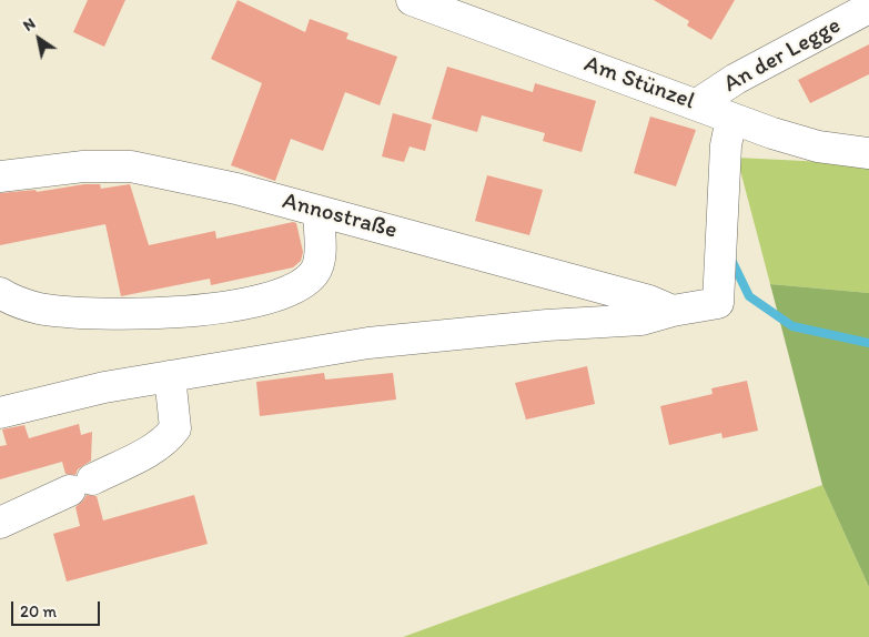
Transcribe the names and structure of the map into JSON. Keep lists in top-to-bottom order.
{
  "streets": {
    "street": ["An der Legge", "Am Stünzel", "Annostraße"]
  },
  "crossings": [
    ["An der Legge", "Am Stünzel"]
  ],
  "scale_bar": "20 m",
  "north": "top left"
}
